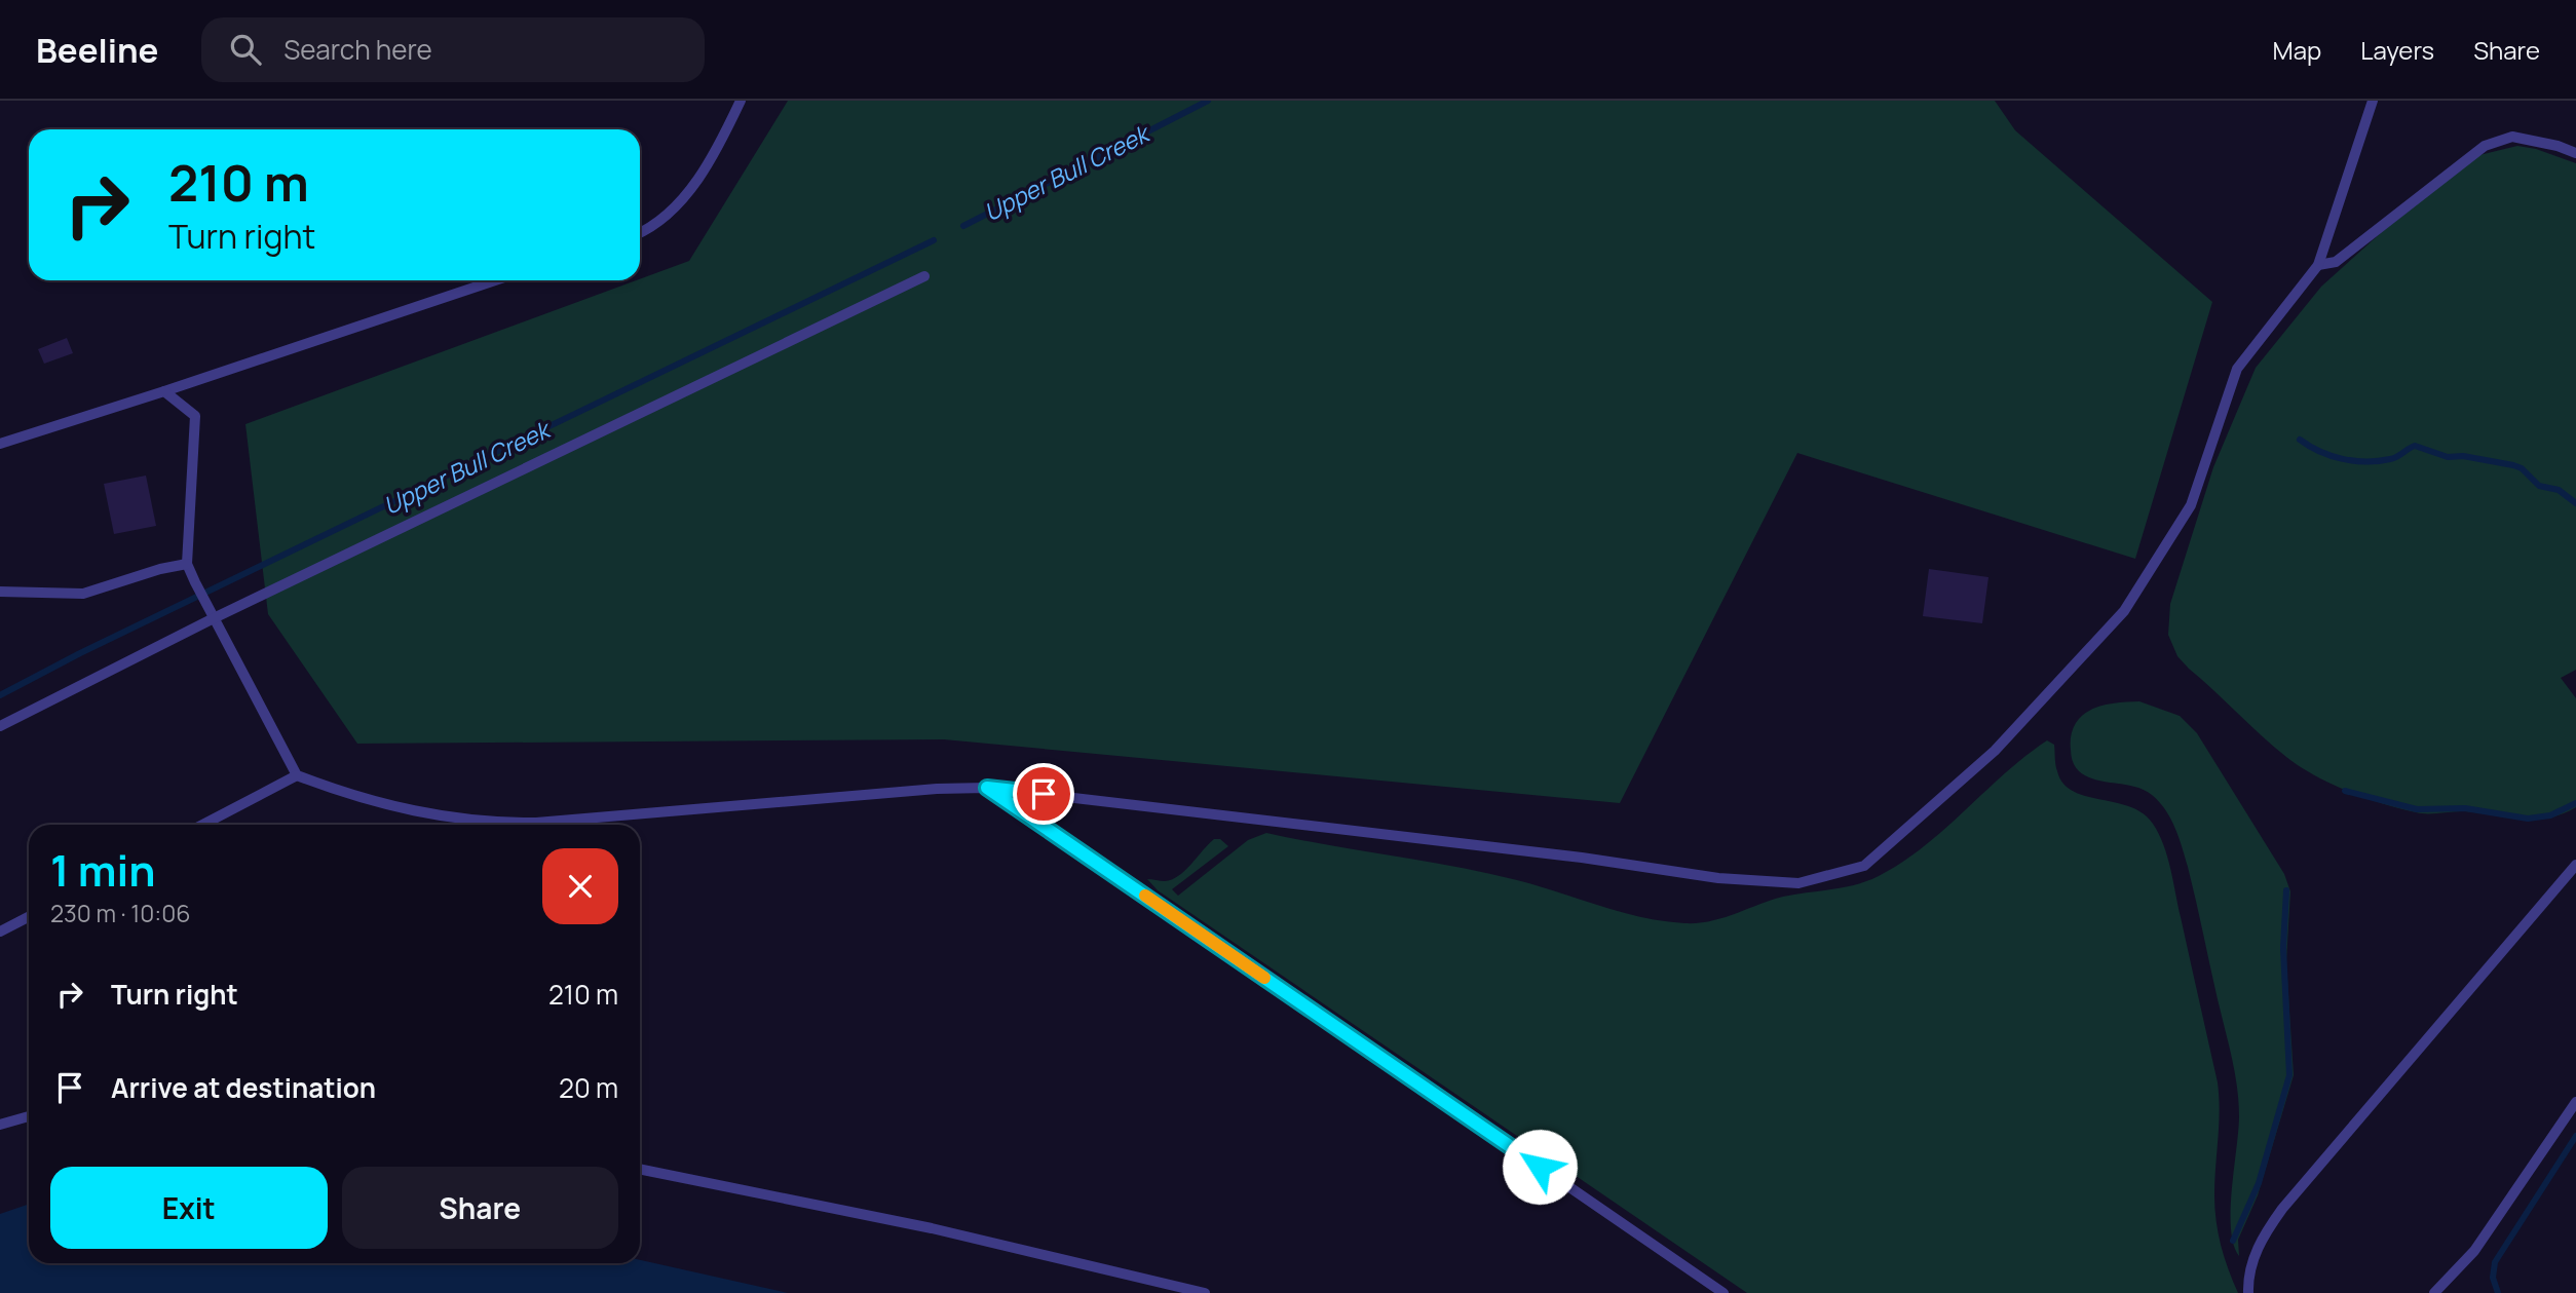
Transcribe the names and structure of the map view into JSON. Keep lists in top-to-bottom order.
{
  "water": ["Upper Bull Creek"],
  "page": {
    "header": "Beeline",
    "search": "Search here",
    "nav": ["Map", "Layers", "Share"],
    "turn": ["210 m", "Turn right"],
    "heading": ["1 min", "230 m · 10:06"],
    "list": [
      {
        "name": "Turn right",
        "value": "210 m"
      },
      {
        "name": "Arrive at destination",
        "value": "20 m"
      }
    ],
    "buttons": ["Exit", "Share"]
  }
}
